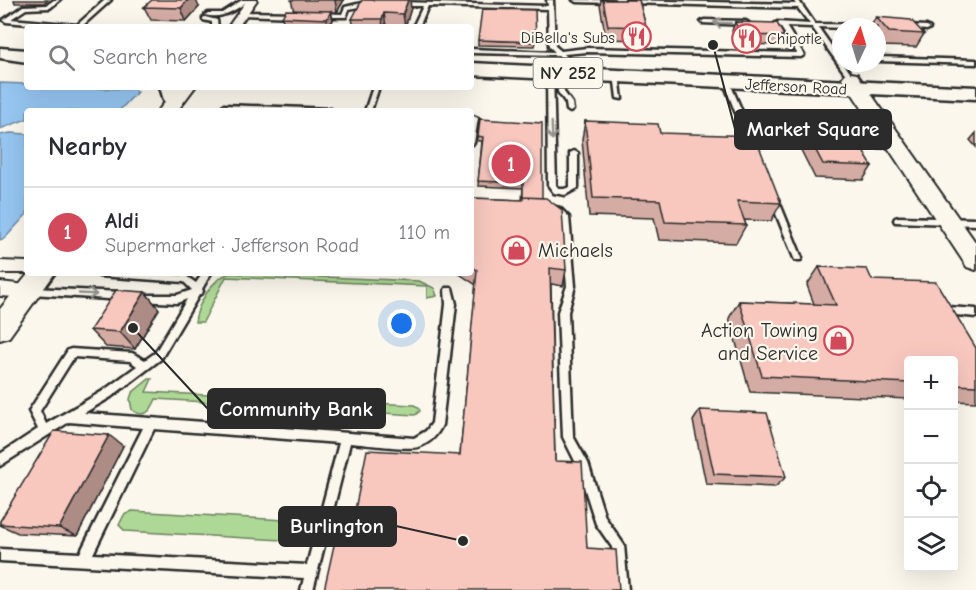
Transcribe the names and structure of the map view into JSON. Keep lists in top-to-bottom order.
{
  "streets": {
    "main road": ["NY 252", "Jefferson Road"]
  },
  "places": {
    "restaurant": ["DiBella's Subs", "Chipotle"],
    "other": ["Market Square", "Community Bank", "Burlington"],
    "shop": ["Michaels", "Action Towing and Service"]
  },
  "north": "top",
  "page": {
    "search": "Search here",
    "heading": "Nearby",
    "pins": "1",
    "list": [
      {
        "mark": "1",
        "name": "Aldi",
        "note": "Supermarket · Jefferson Road",
        "value": "110 m"
      }
    ],
    "map_buttons": ["+", "−"]
  }
}
